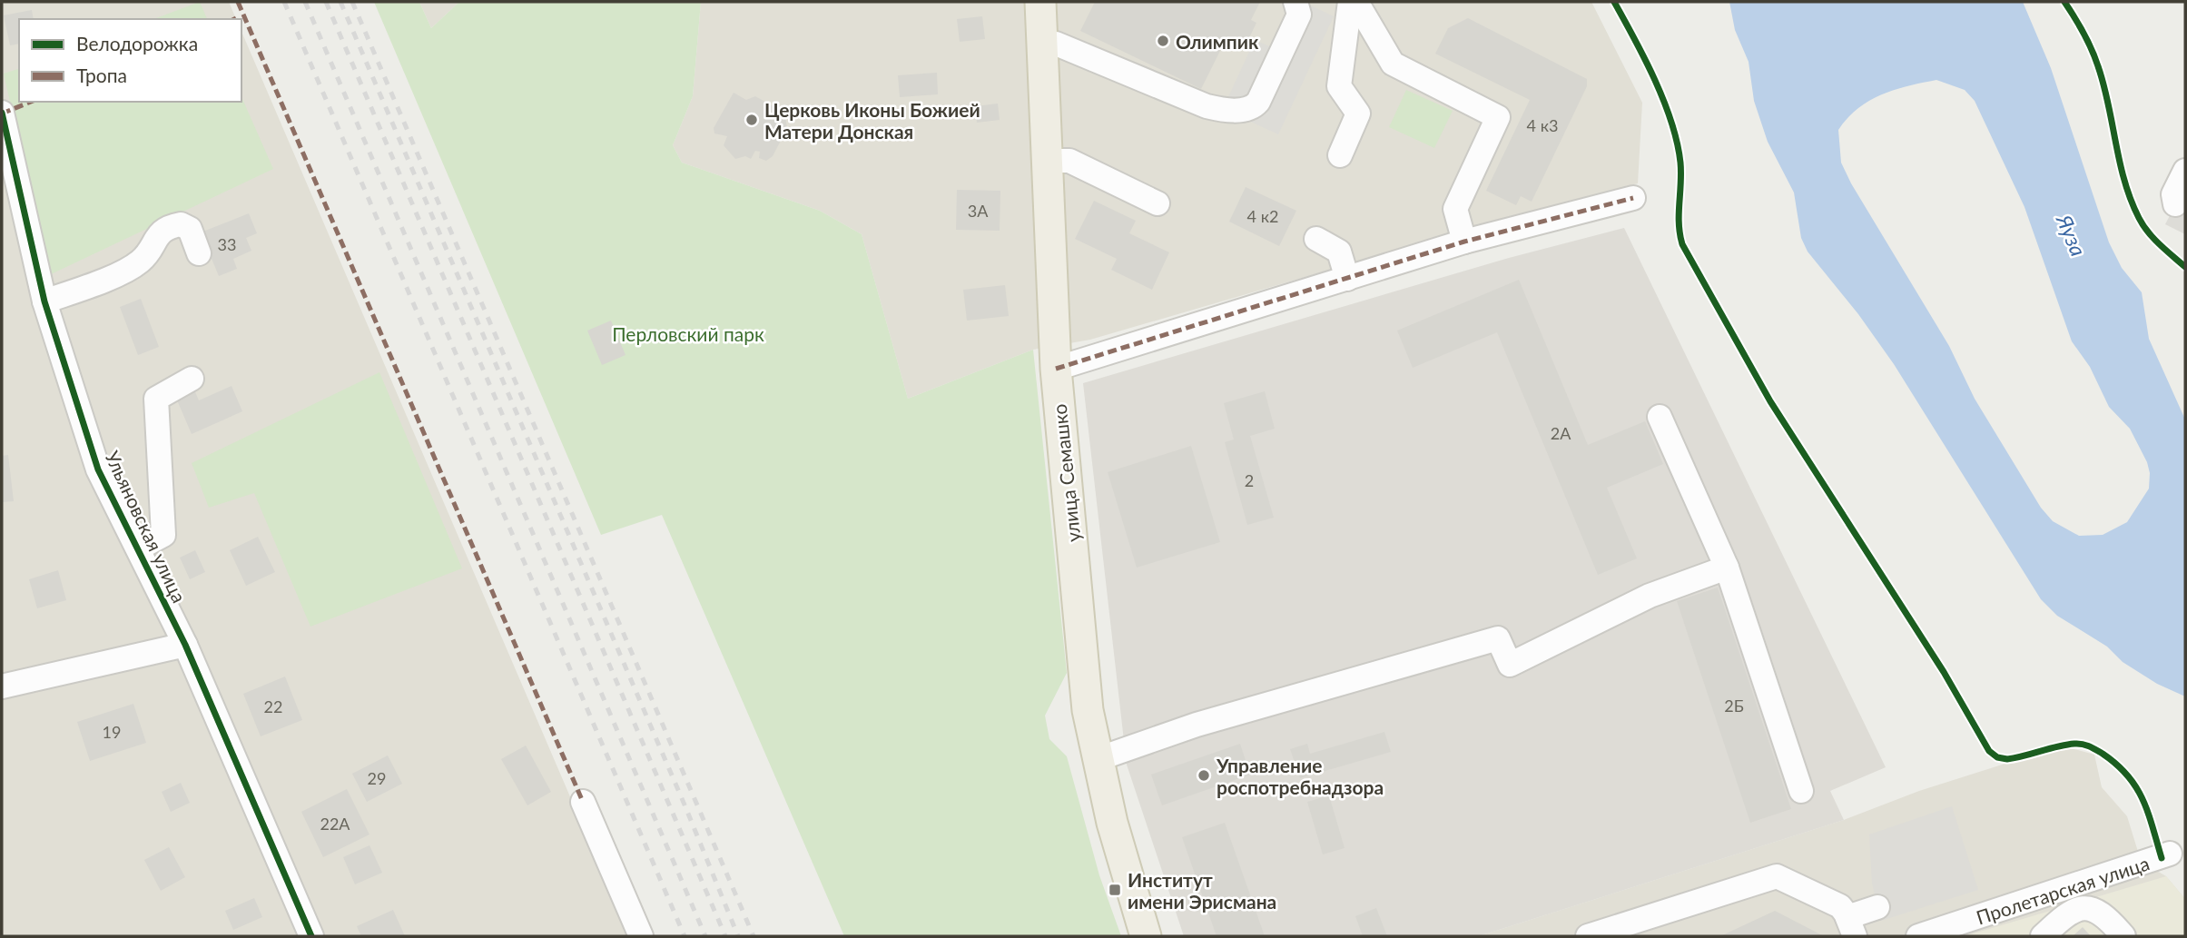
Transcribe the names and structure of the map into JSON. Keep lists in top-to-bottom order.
{
  "streets": {
    "main road": ["улица Семашко"],
    "street": ["Ульяновская улица", "Пролетарская улица"]
  },
  "water": ["Яуза"],
  "parks": ["Перловский парк"],
  "places": {
    "other": ["Олимпик", "Церковь Иконы Божией Матери Донская", "Управление роспотребнадзора"],
    "transit": ["Институт имени Эрисмана"]
  },
  "house_numbers": [
    "4 к3",
    "3А",
    "4 к2",
    "33",
    "2А",
    "2",
    "2Б",
    "22",
    "19",
    "29",
    "22А"
  ],
  "legend": ["Велодорожка", "Тропа"]
}
